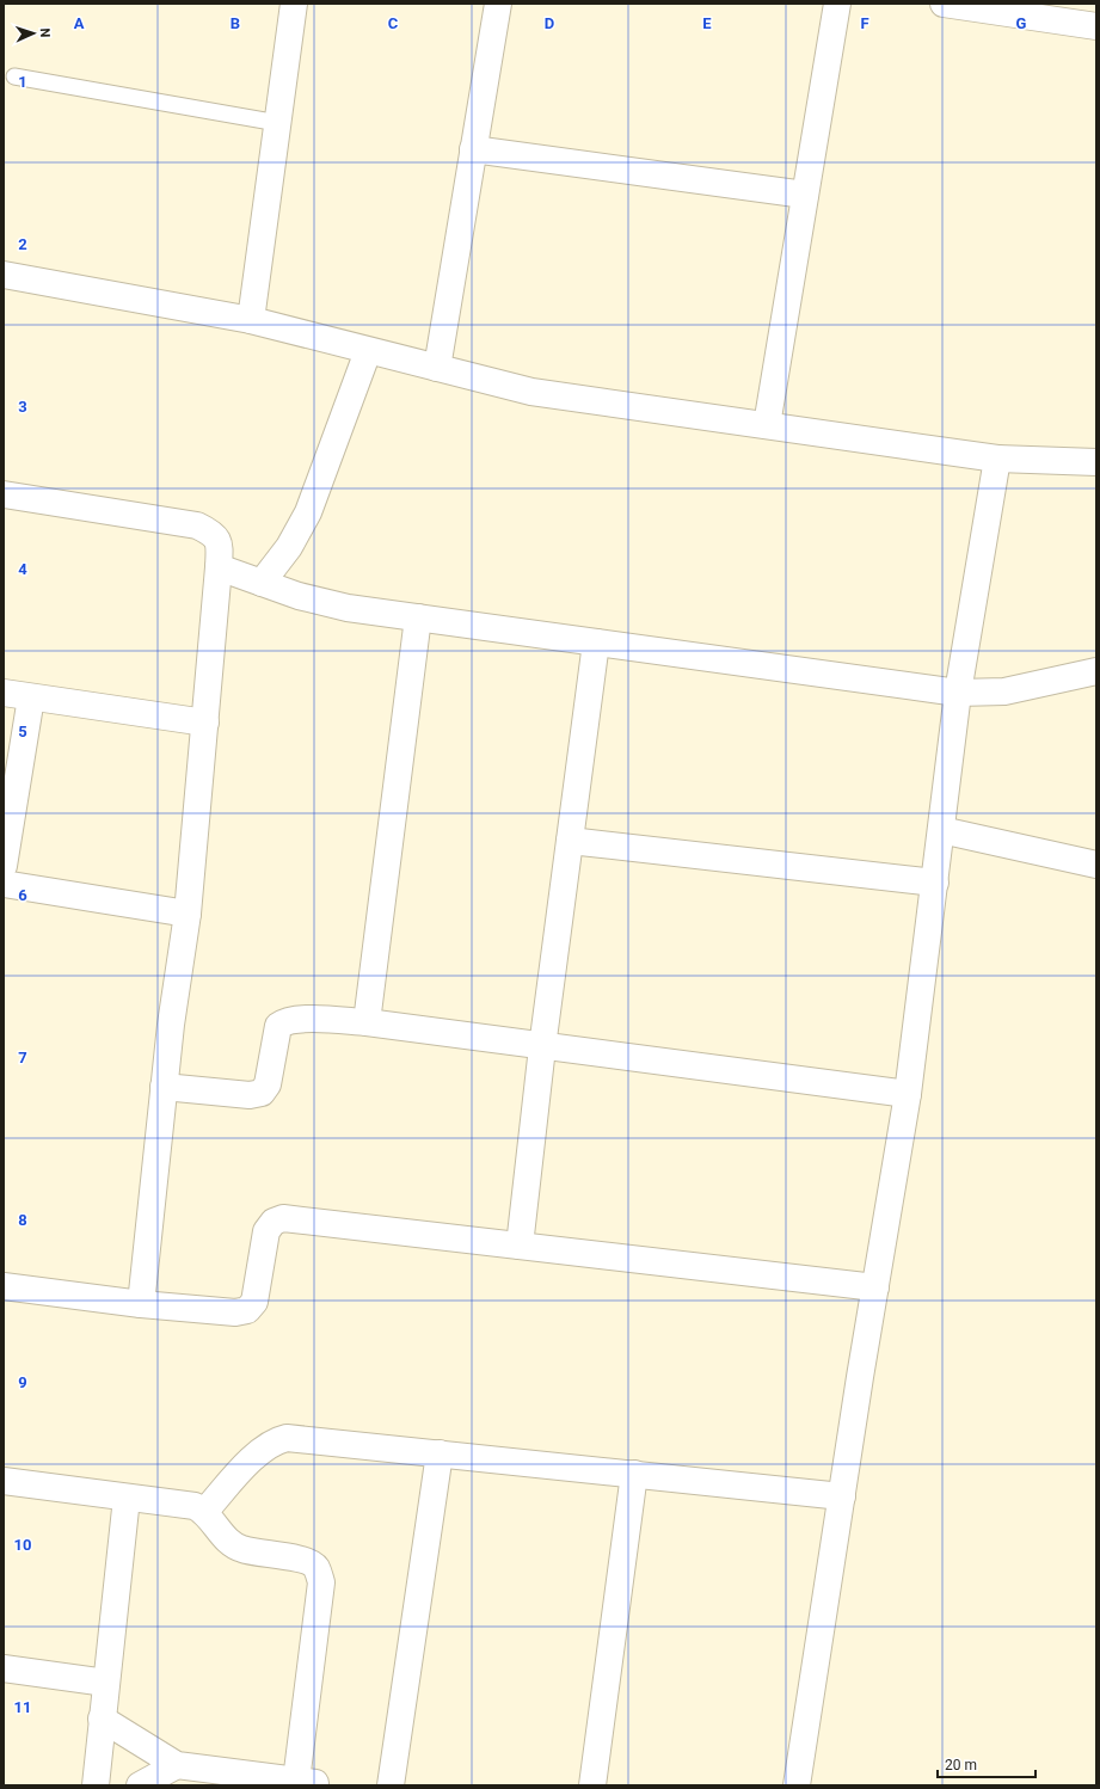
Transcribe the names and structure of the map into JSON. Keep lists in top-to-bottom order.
{
  "scale_bar": "20 m",
  "north": "right",
  "grid": {
    "columns": [
      "A",
      "B",
      "C",
      "D",
      "E",
      "F",
      "G"
    ],
    "rows": [
      "1",
      "2",
      "3",
      "4",
      "5",
      "6",
      "7",
      "8",
      "9",
      "10",
      "11"
    ]
  }
}
